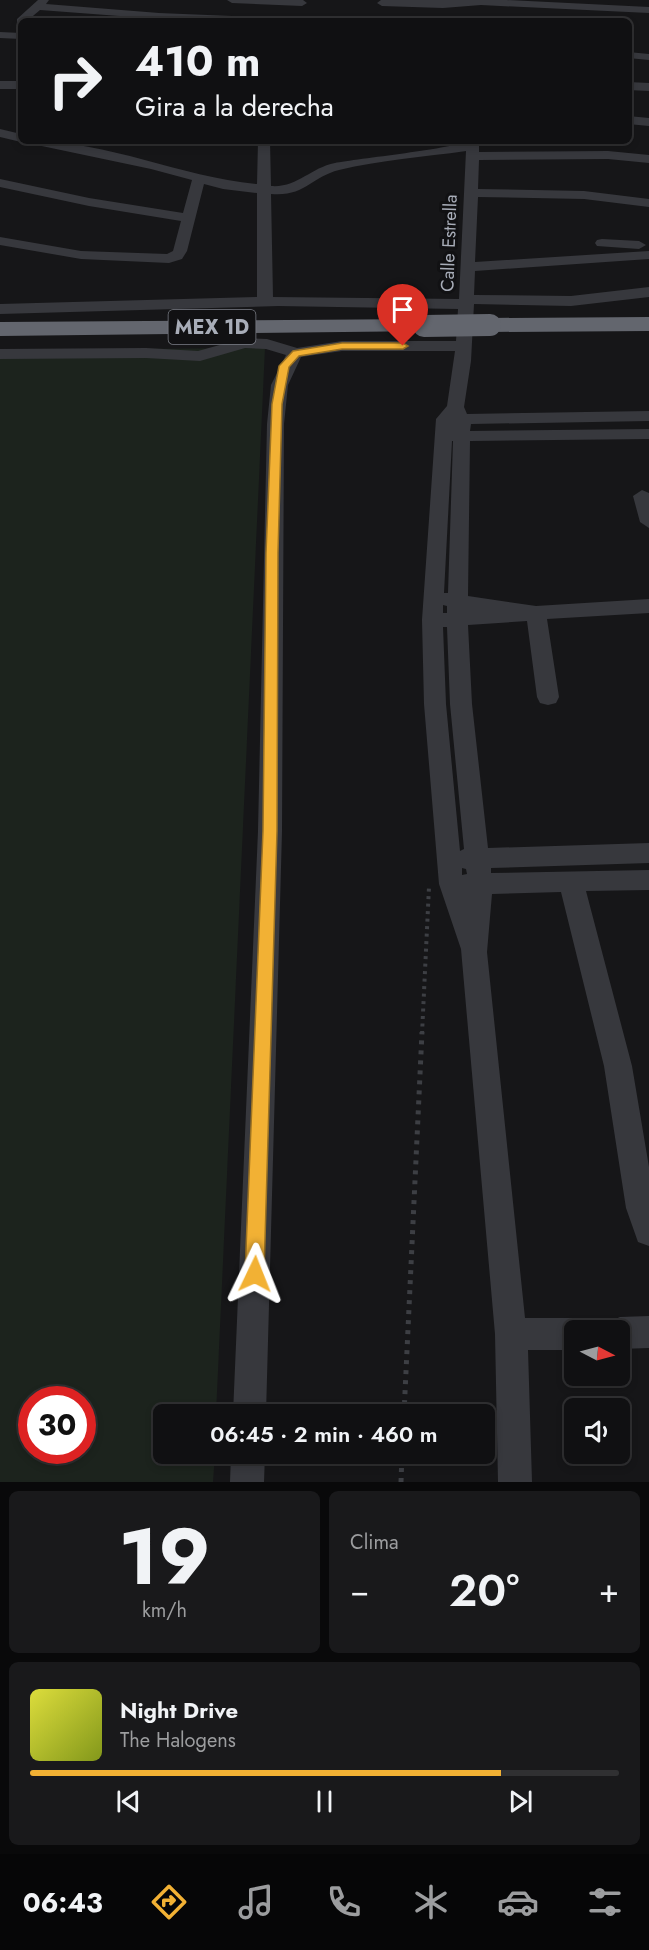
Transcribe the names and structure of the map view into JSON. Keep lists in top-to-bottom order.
{
  "streets": {
    "highway": ["MEX 1D"],
    "street": ["Calle Estrella"]
  },
  "north": "right",
  "page": {
    "turn": ["410 m", "Gira a la derecha"],
    "limit": "30",
    "trip": "06:45 · 2 min · 460 m",
    "tile": [
      ["19", "km/h"],
      "Clima"
    ],
    "heat": ["−", "20°", "+"],
    "song": ["Night Drive", "The Halogens"],
    "tabs": "06:43"
  }
}
